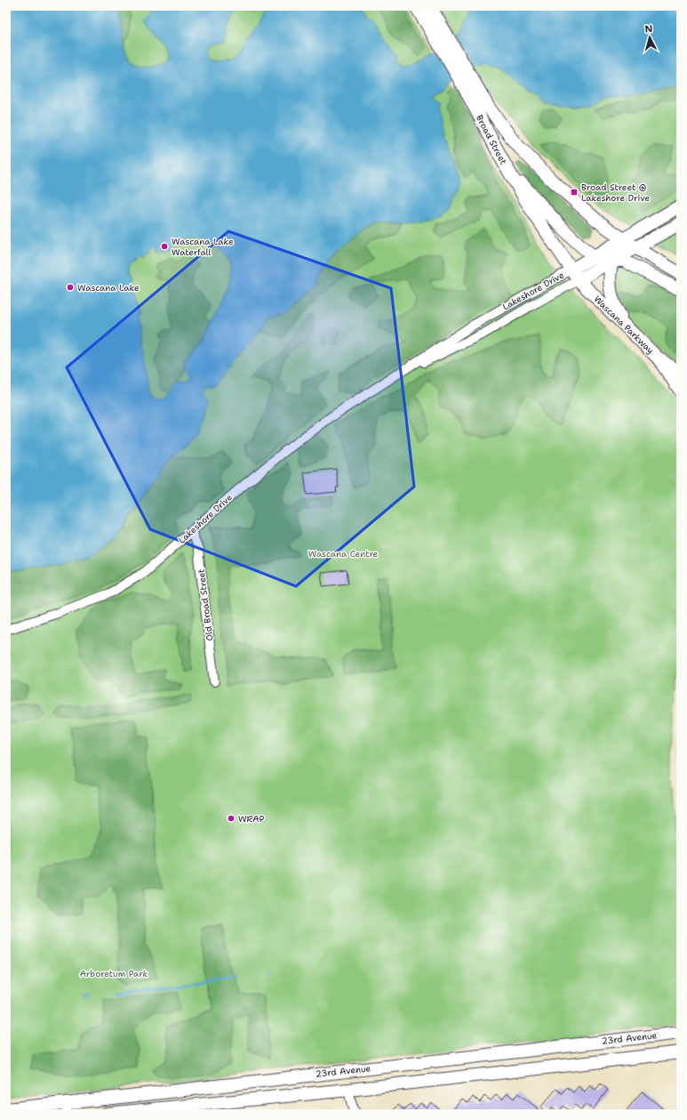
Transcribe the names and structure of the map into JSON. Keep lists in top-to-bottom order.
{
  "streets": {
    "main road": [
      "Broad Street",
      "Lakeshore Drive",
      "Wascana Parkway",
      "23rd Avenue"
    ],
    "street": ["Old Broad Street"]
  },
  "crossings": [
    ["Broad Street", "Lakeshore Drive"],
    ["Broad Street", "Wascana Parkway"],
    ["Lakeshore Drive", "Wascana Parkway"],
    ["Lakeshore Drive", "Old Broad Street"]
  ],
  "parks": ["Wascana Centre", "Arboretum Park"],
  "places": {
    "transit": ["Broad Street @ Lakeshore Drive"],
    "other": ["Wascana Lake Waterfall", "Wascana Lake", "WRAP"]
  },
  "north": "top"
}
